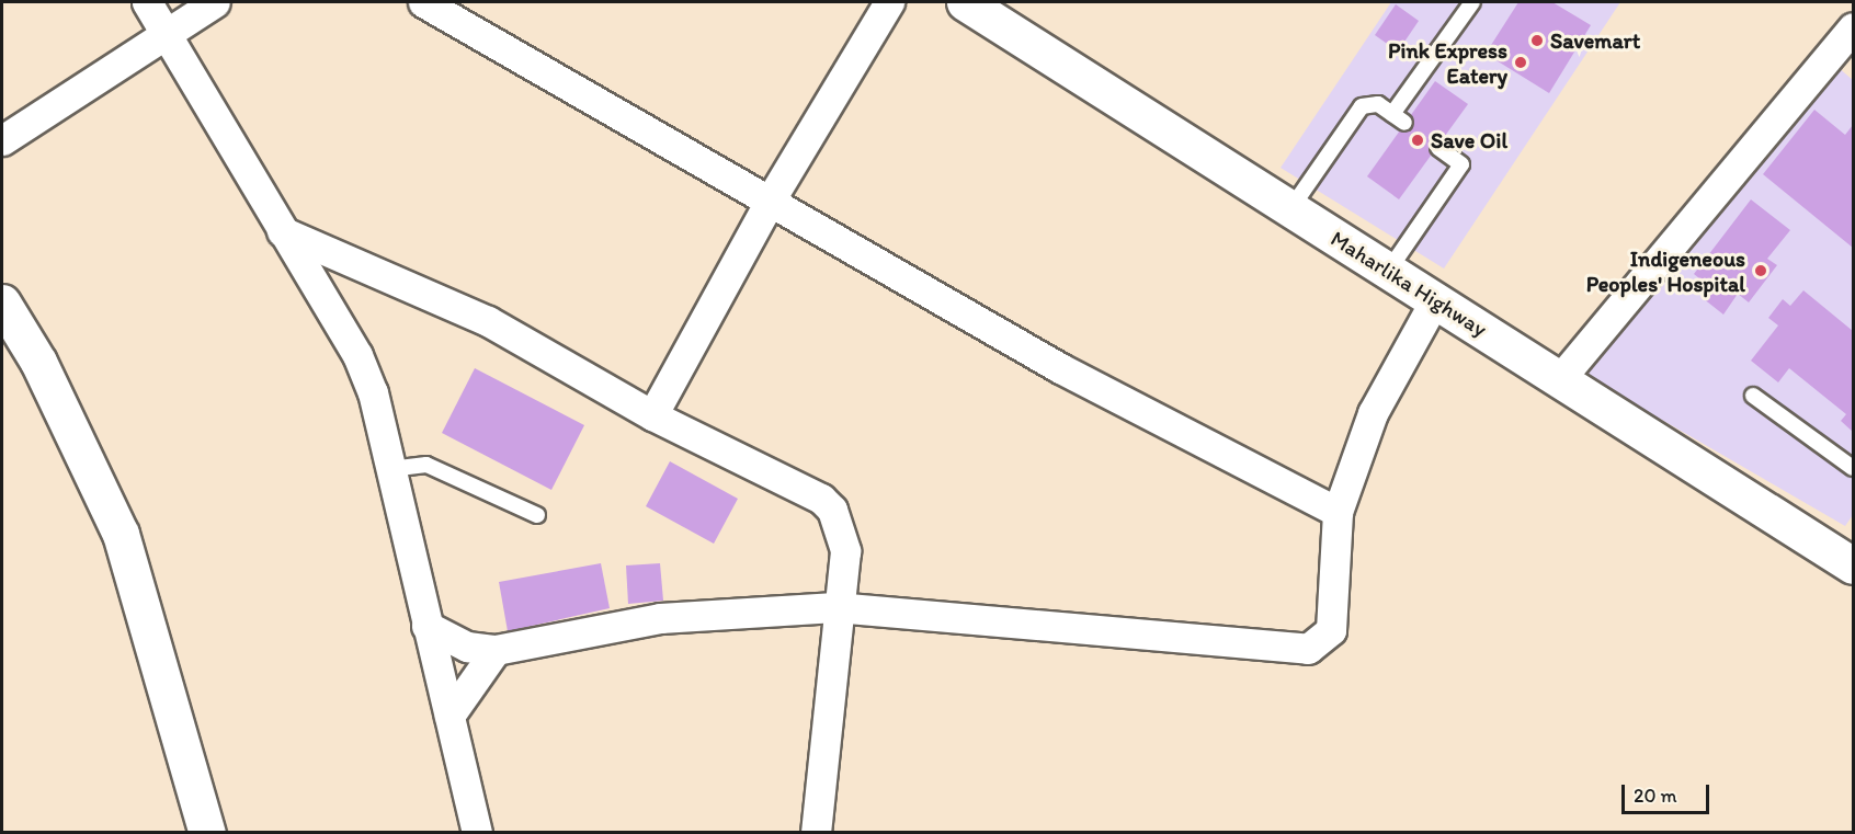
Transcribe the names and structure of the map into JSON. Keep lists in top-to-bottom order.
{
  "streets": {
    "main road": ["Maharlika Highway"]
  },
  "places": [
    "Savemart",
    "Pink Express Eatery",
    "Save Oil",
    "Indigeneous Peoples' Hospital"
  ],
  "scale_bar": "20 m"
}
